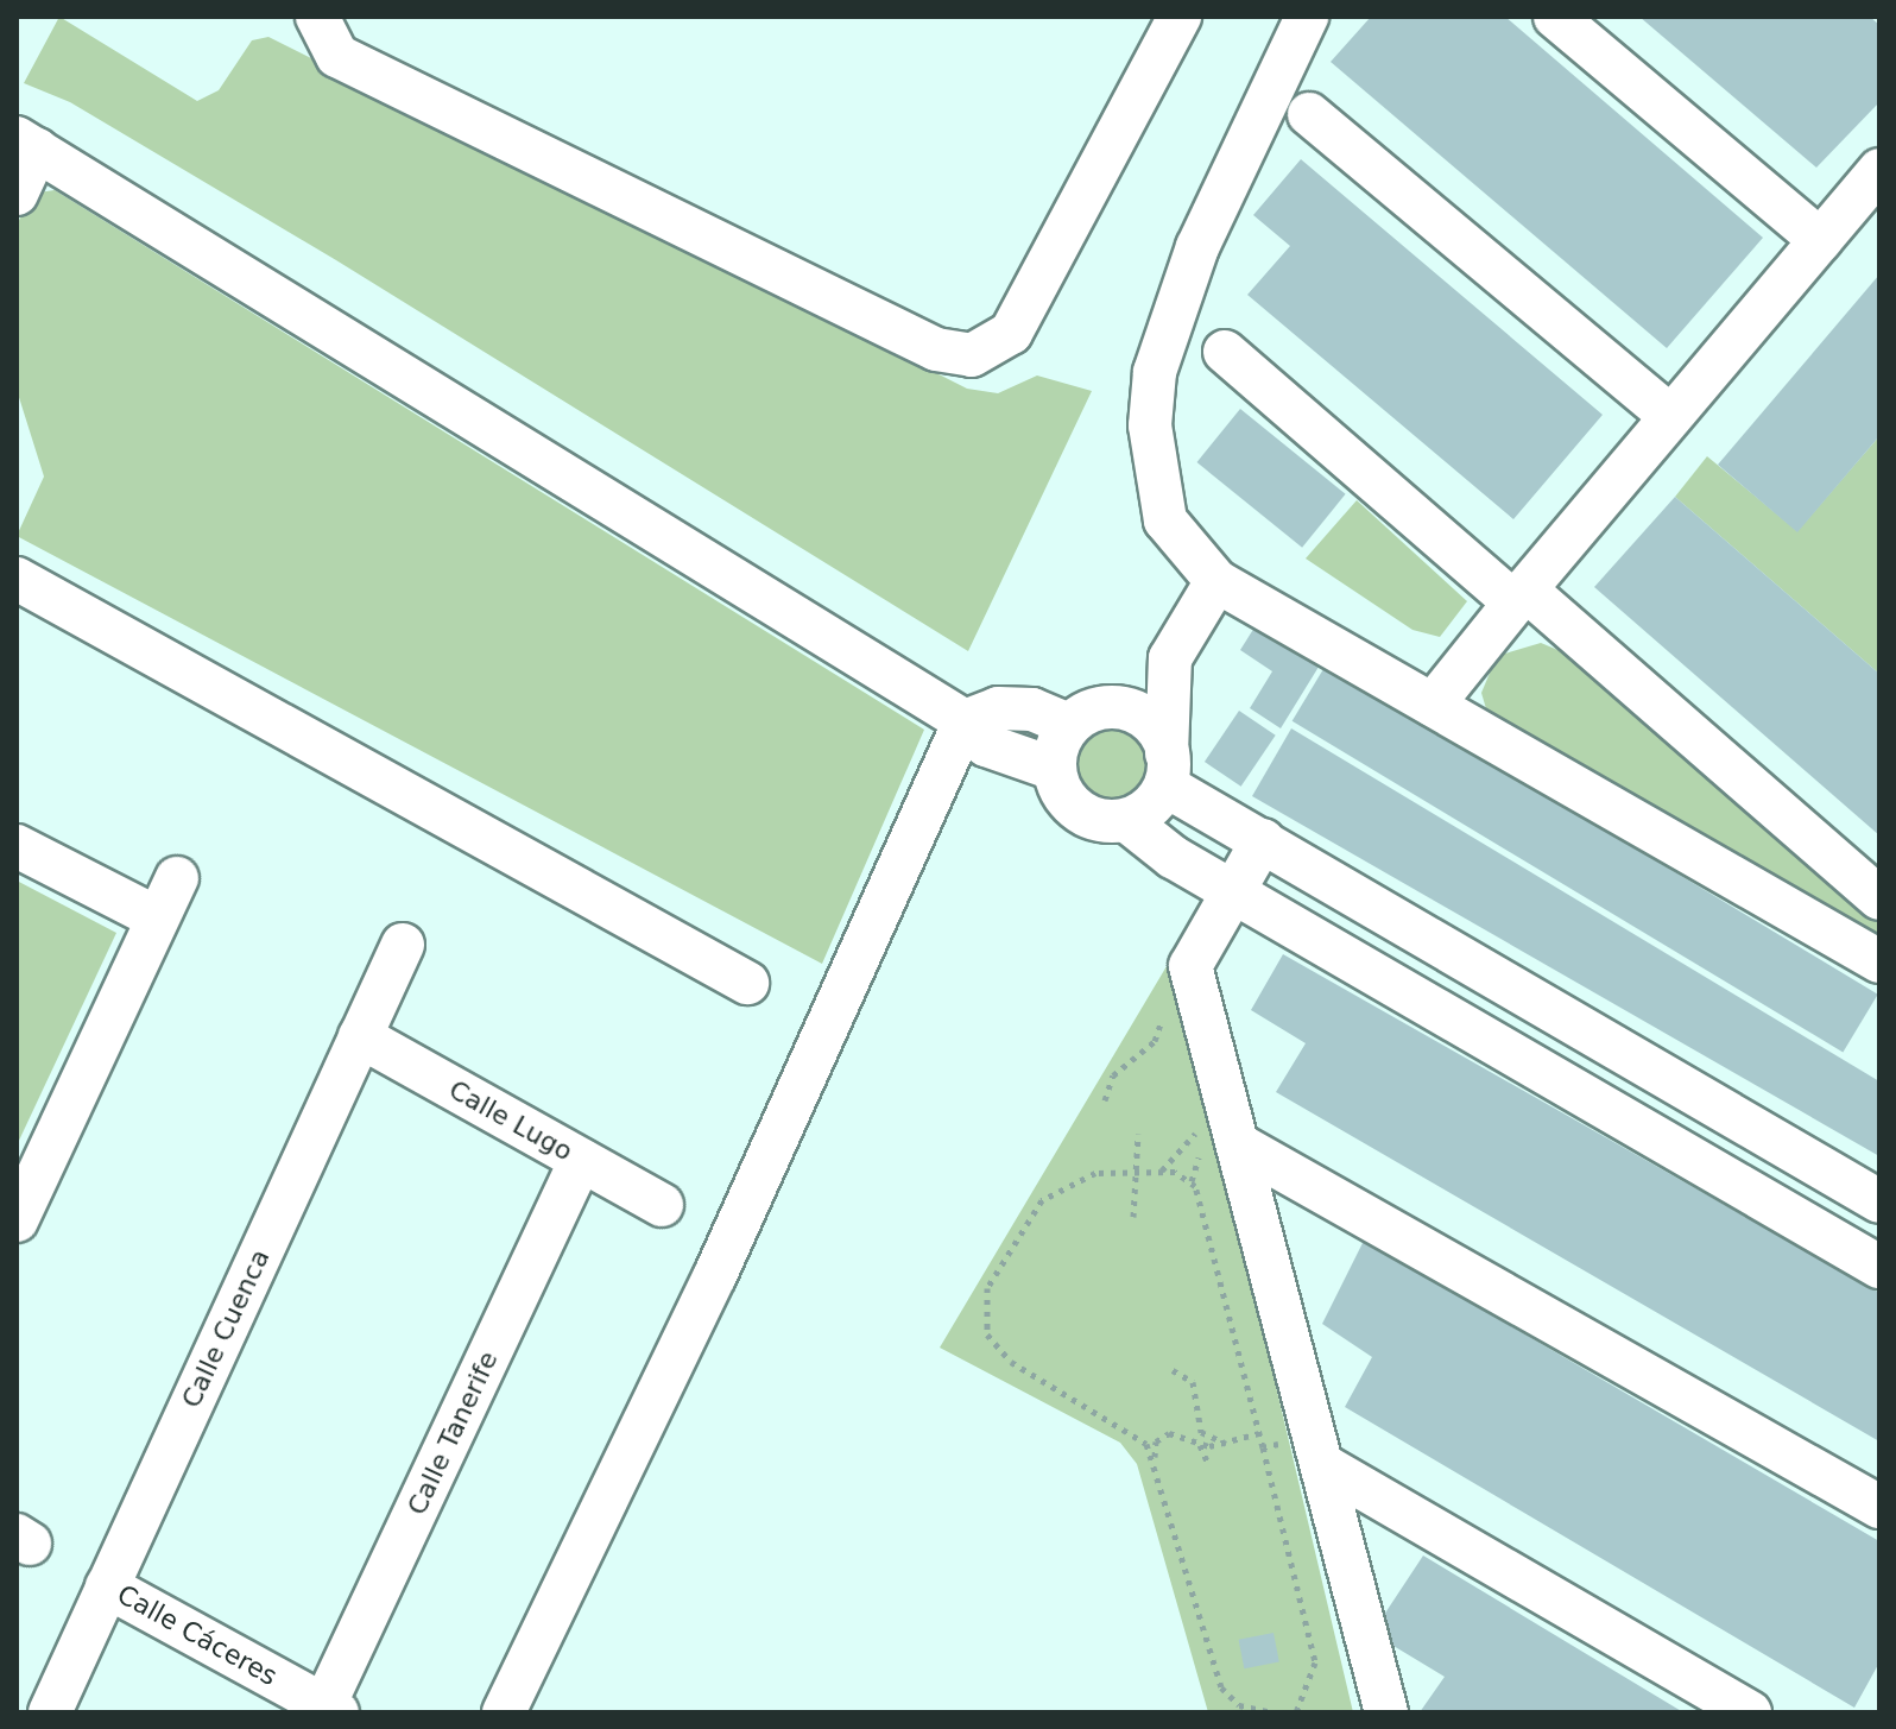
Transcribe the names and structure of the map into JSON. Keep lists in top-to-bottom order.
{
  "streets": {
    "street": [
      "Calle Lugo",
      "Calle Cuenca",
      "Calle Tanerife",
      "Calle Cáceres"
    ]
  },
  "crossings": [
    ["Calle Lugo", "Calle Cuenca"],
    ["Calle Lugo", "Calle Tanerife"],
    ["Calle Cuenca", "Calle Cáceres"],
    ["Calle Tanerife", "Calle Cáceres"]
  ]
}
